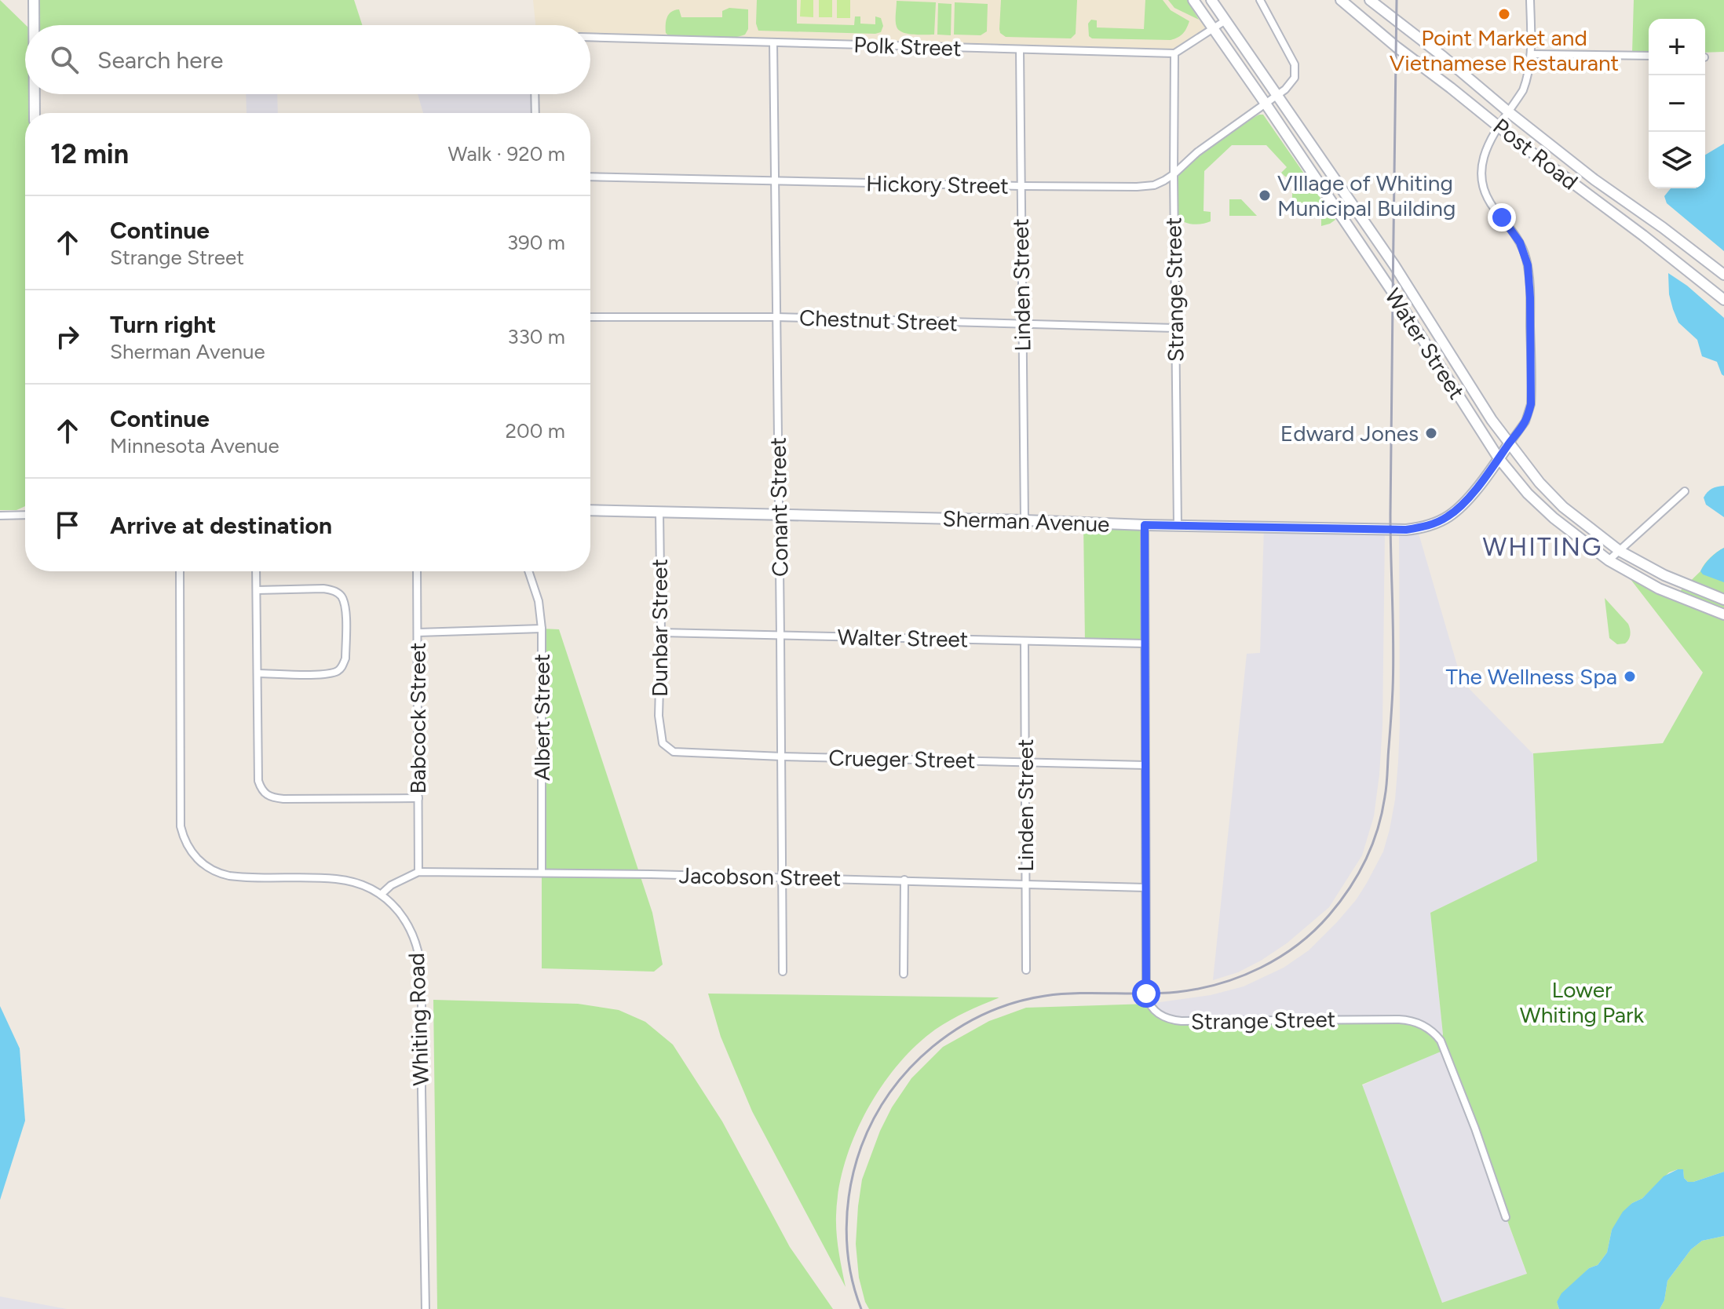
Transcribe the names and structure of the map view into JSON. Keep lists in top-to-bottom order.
{
  "streets": {
    "main road": ["Post Road", "Water Street", "Sherman Avenue"],
    "street": [
      "Polk Street",
      "Hickory Street",
      "Linden Street",
      "Strange Street",
      "Chestnut Street",
      "Conant Street",
      "Dunbar Street",
      "Walter Street",
      "Albert Street",
      "Babcock Street",
      "Crueger Street",
      "Jacobson Street",
      "Whiting Road"
    ]
  },
  "crossings": [
    ["Polk Street", "Linden Street"],
    ["Polk Street", "Strange Street"],
    ["Polk Street", "Conant Street"],
    ["Hickory Street", "Linden Street"],
    ["Hickory Street", "Strange Street"],
    ["Hickory Street", "Water Street"],
    ["Hickory Street", "Conant Street"],
    ["Linden Street", "Chestnut Street"],
    ["Linden Street", "Sherman Avenue"],
    ["Linden Street", "Walter Street"],
    ["Linden Street", "Crueger Street"],
    ["Linden Street", "Jacobson Street"],
    ["Strange Street", "Chestnut Street"],
    ["Strange Street", "Sherman Avenue"],
    ["Strange Street", "Walter Street"],
    ["Strange Street", "Crueger Street"],
    ["Strange Street", "Jacobson Street"],
    ["Chestnut Street", "Conant Street"],
    ["Water Street", "Sherman Avenue"],
    ["Conant Street", "Sherman Avenue"],
    ["Conant Street", "Walter Street"],
    ["Conant Street", "Crueger Street"],
    ["Conant Street", "Jacobson Street"],
    ["Sherman Avenue", "Dunbar Street"],
    ["Dunbar Street", "Walter Street"],
    ["Dunbar Street", "Crueger Street"],
    ["Albert Street", "Jacobson Street"],
    ["Babcock Street", "Jacobson Street"],
    ["Jacobson Street", "Whiting Road"]
  ],
  "districts": ["WHITING"],
  "parks": ["Lower Whiting Park"],
  "places": [
    "Point Market and Vietnamese Restaurant",
    "VIllage of Whiting Municipal Building",
    "Edward Jones",
    "The Wellness Spa"
  ],
  "page": {
    "map_buttons": ["+", "−"],
    "search": "Search here",
    "heading": ["12 min", "Walk · 920 m"],
    "list": [
      ["Continue", "Strange Street", "390 m"],
      ["Turn right", "Sherman Avenue", "330 m"],
      ["Continue", "Minnesota Avenue", "200 m"],
      "Arrive at destination"
    ]
  }
}
